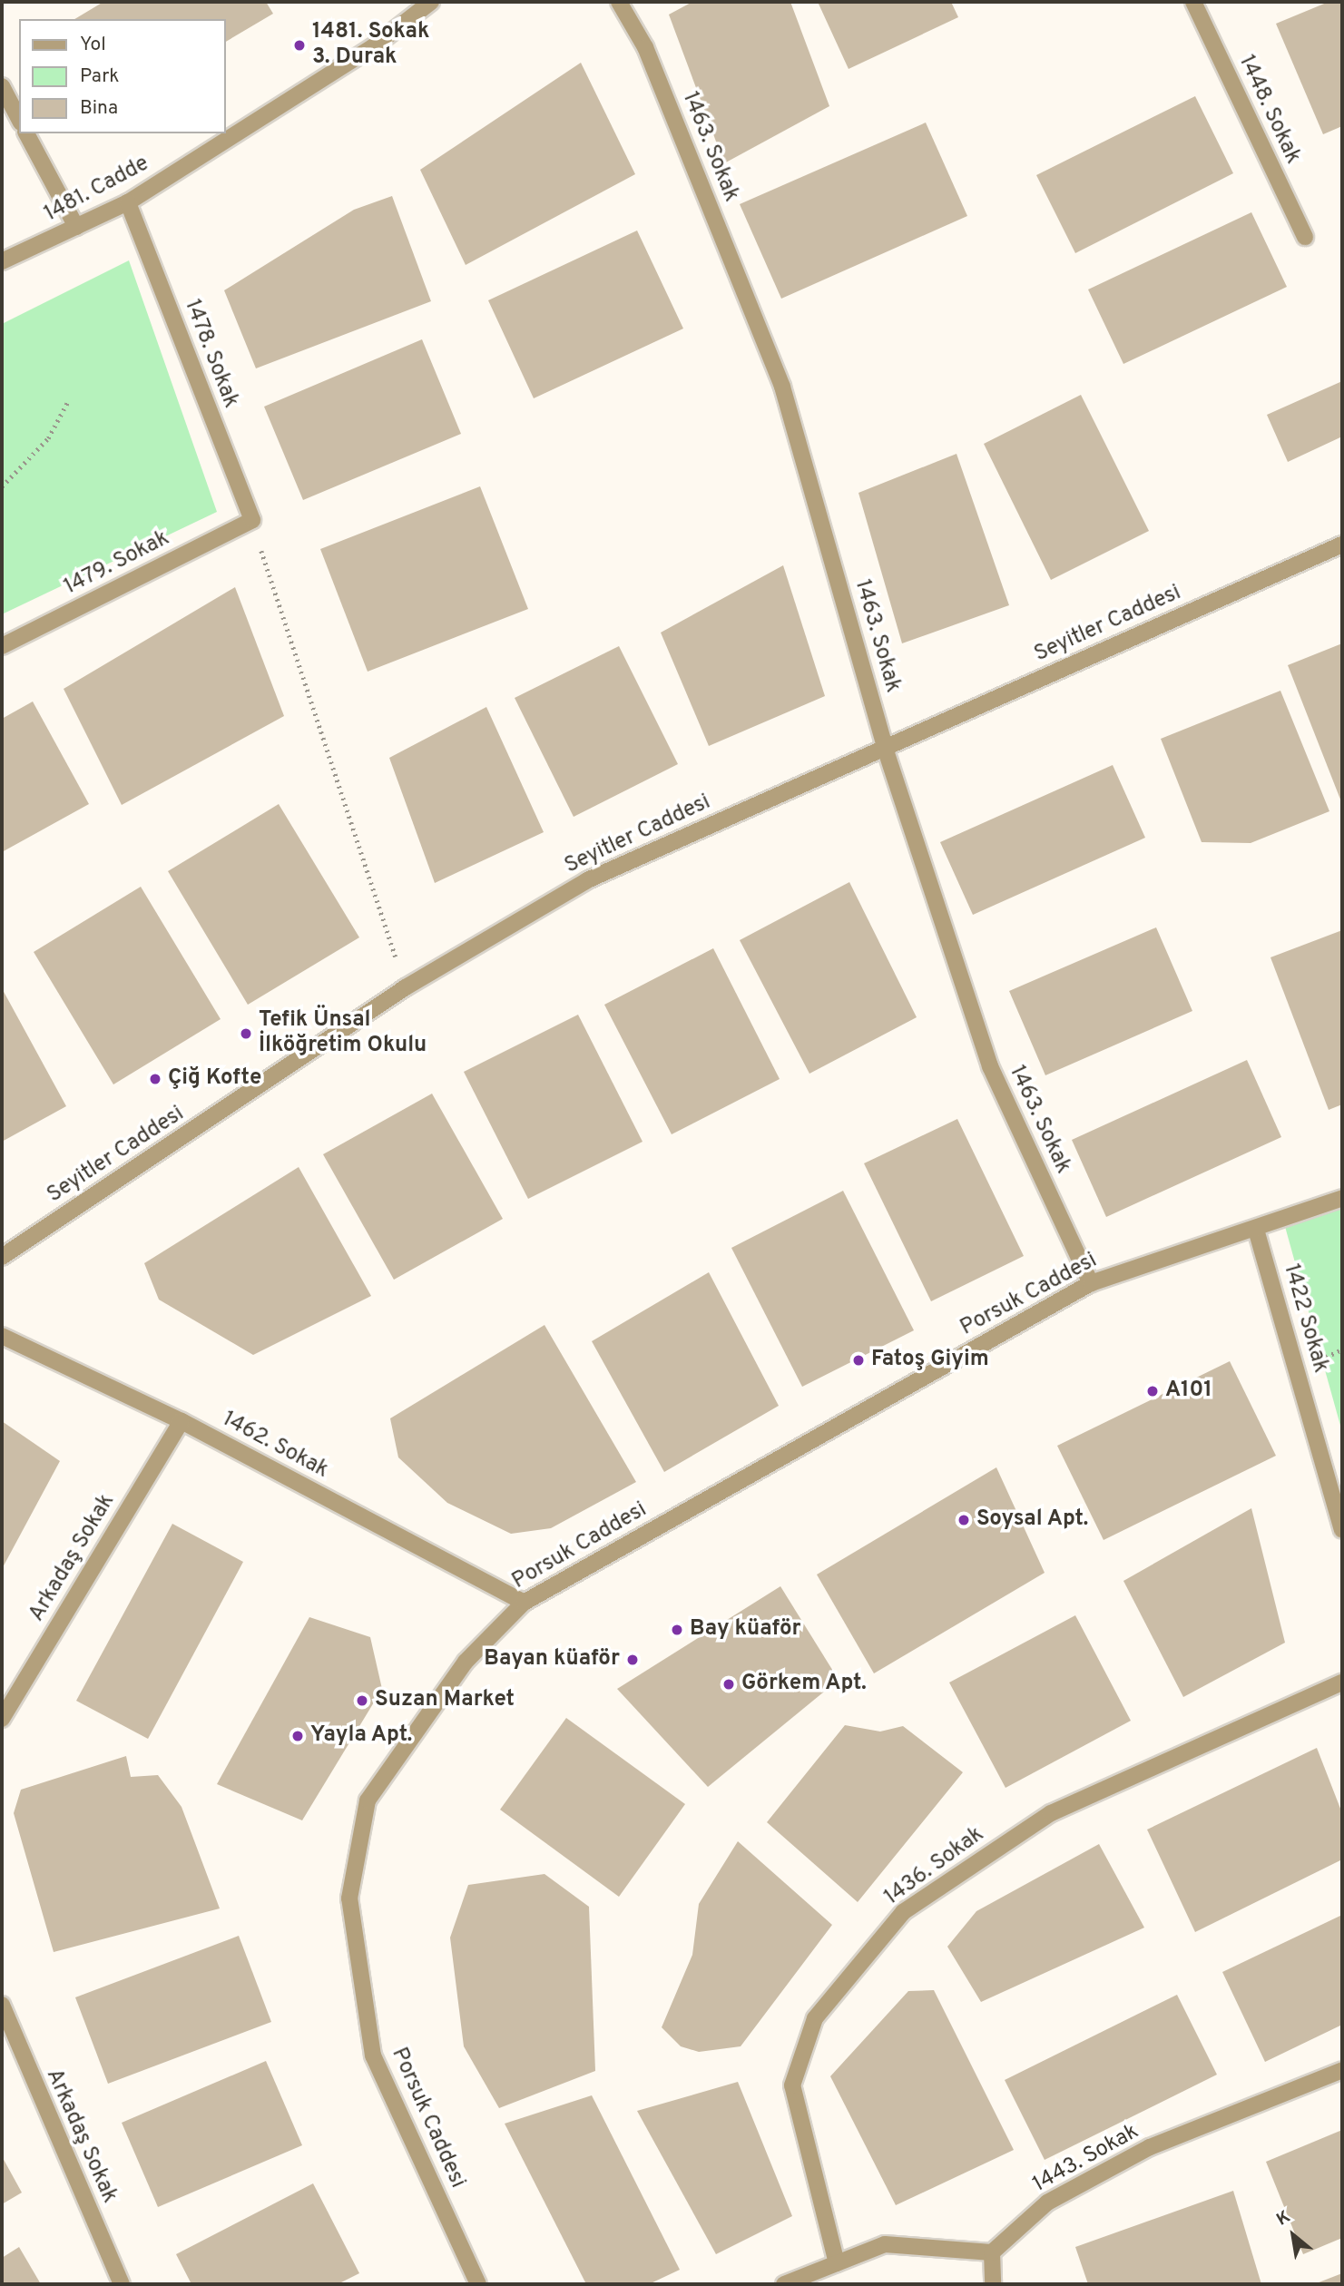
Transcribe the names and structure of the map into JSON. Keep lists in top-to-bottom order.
{
  "streets": {
    "street": [
      "1448. Sokak",
      "1463. Sokak",
      "1481. Cadde",
      "1478. Sokak",
      "1479. Sokak",
      "Seyitler Caddesi",
      "Porsuk Caddesi",
      "1422 Sokak",
      "1462. Sokak",
      "Arkadaş Sokak",
      "1436. Sokak",
      "1443. Sokak"
    ]
  },
  "crossings": [
    ["1463. Sokak", "Seyitler Caddesi"],
    ["1463. Sokak", "Porsuk Caddesi"],
    ["1481. Cadde", "1478. Sokak"],
    ["1478. Sokak", "1479. Sokak"],
    ["Porsuk Caddesi", "1422 Sokak"],
    ["Porsuk Caddesi", "1462. Sokak"],
    ["1462. Sokak", "Arkadaş Sokak"]
  ],
  "places": [
    "1481. Sokak 3. Durak",
    "Tefik Ünsal İlköğretim Okulu",
    "Çiğ Kofte",
    "Fatoş Giyim",
    "A101",
    "Soysal Apt.",
    "Bay küaför",
    "Bayan küaför",
    "Görkem Apt.",
    "Suzan Market",
    "Yayla Apt."
  ],
  "legend": ["Yol", "Park", "Bina"],
  "north": "top left"
}
